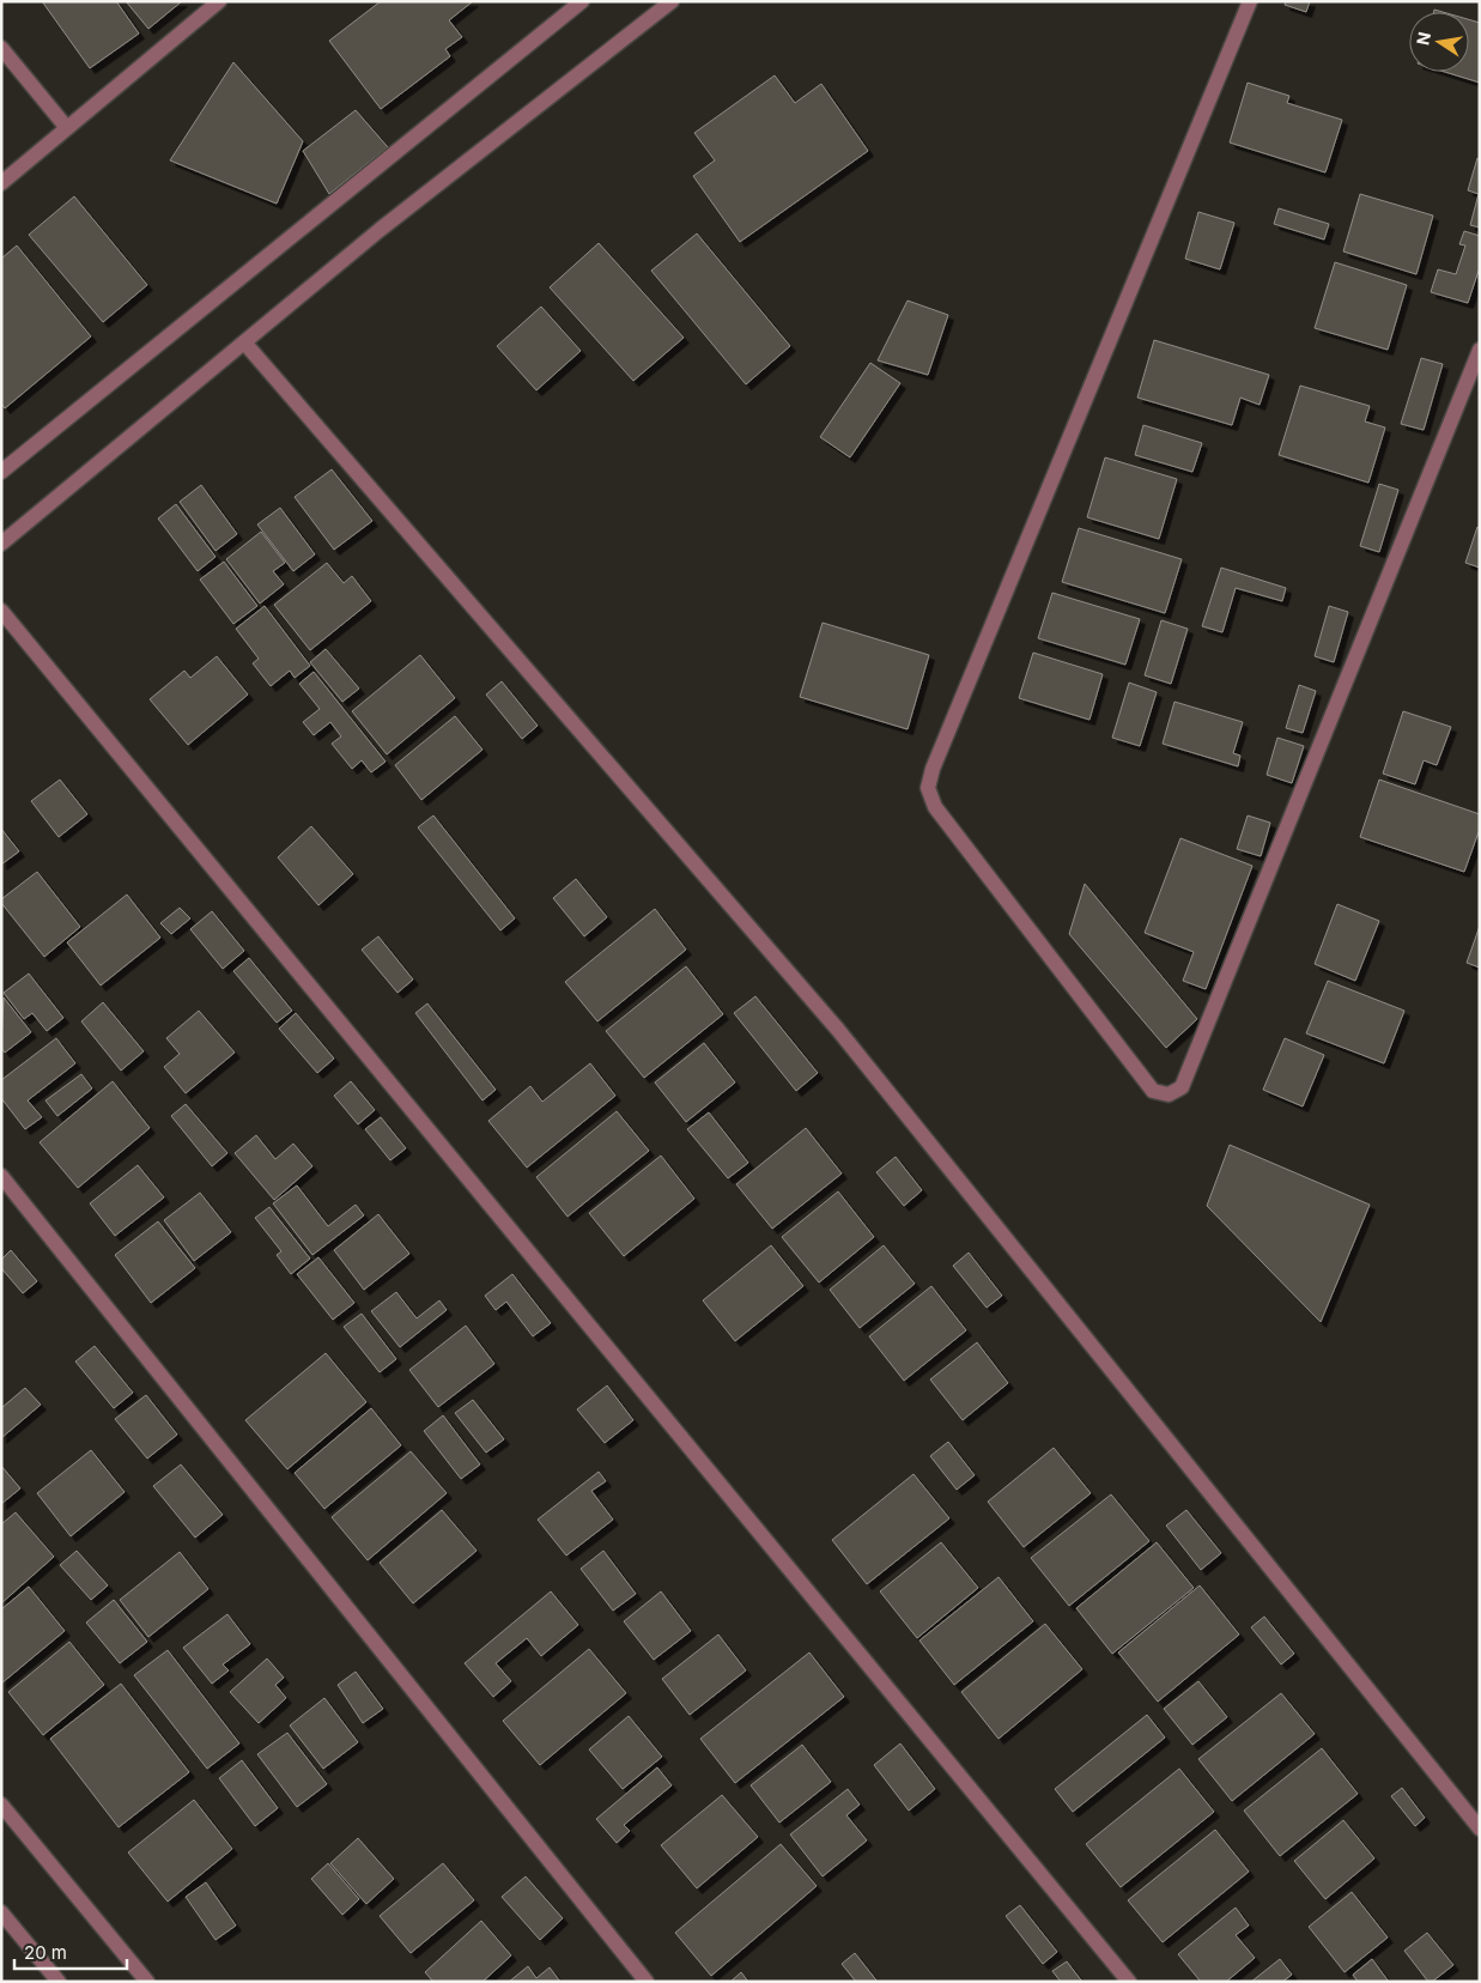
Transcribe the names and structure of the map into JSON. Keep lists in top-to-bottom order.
{
  "scale_bar": "20 m",
  "north": "left"
}
